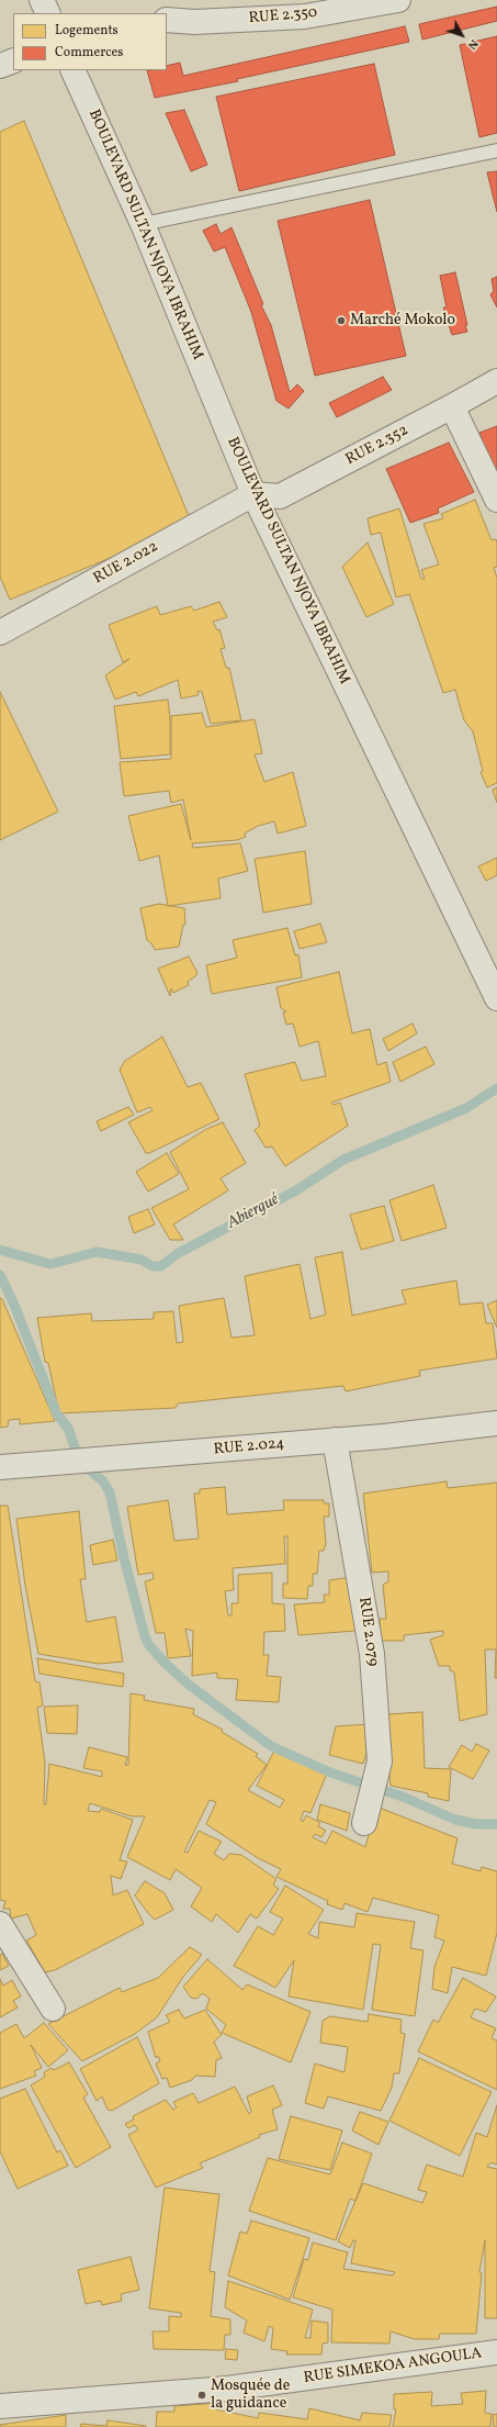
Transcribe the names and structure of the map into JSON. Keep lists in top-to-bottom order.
{
  "streets": {
    "street": [
      "RUE 2.350",
      "BOULEVARD SULTAN NJOYA IBRAHIM",
      "RUE 2.352",
      "RUE 2.022",
      "RUE 2.024",
      "RUE 2.079",
      "RUE SIMEKOA ANGOULA"
    ]
  },
  "crossings": [
    ["BOULEVARD SULTAN NJOYA IBRAHIM", "RUE 2.352"],
    ["BOULEVARD SULTAN NJOYA IBRAHIM", "RUE 2.022"],
    ["RUE 2.352", "RUE 2.022"],
    ["RUE 2.024", "RUE 2.079"]
  ],
  "water": ["Abiergué"],
  "places": ["Marché Mokolo", "Mosquée de la guidance"],
  "legend": ["Logements", "Commerces"],
  "north": "bottom right"
}
